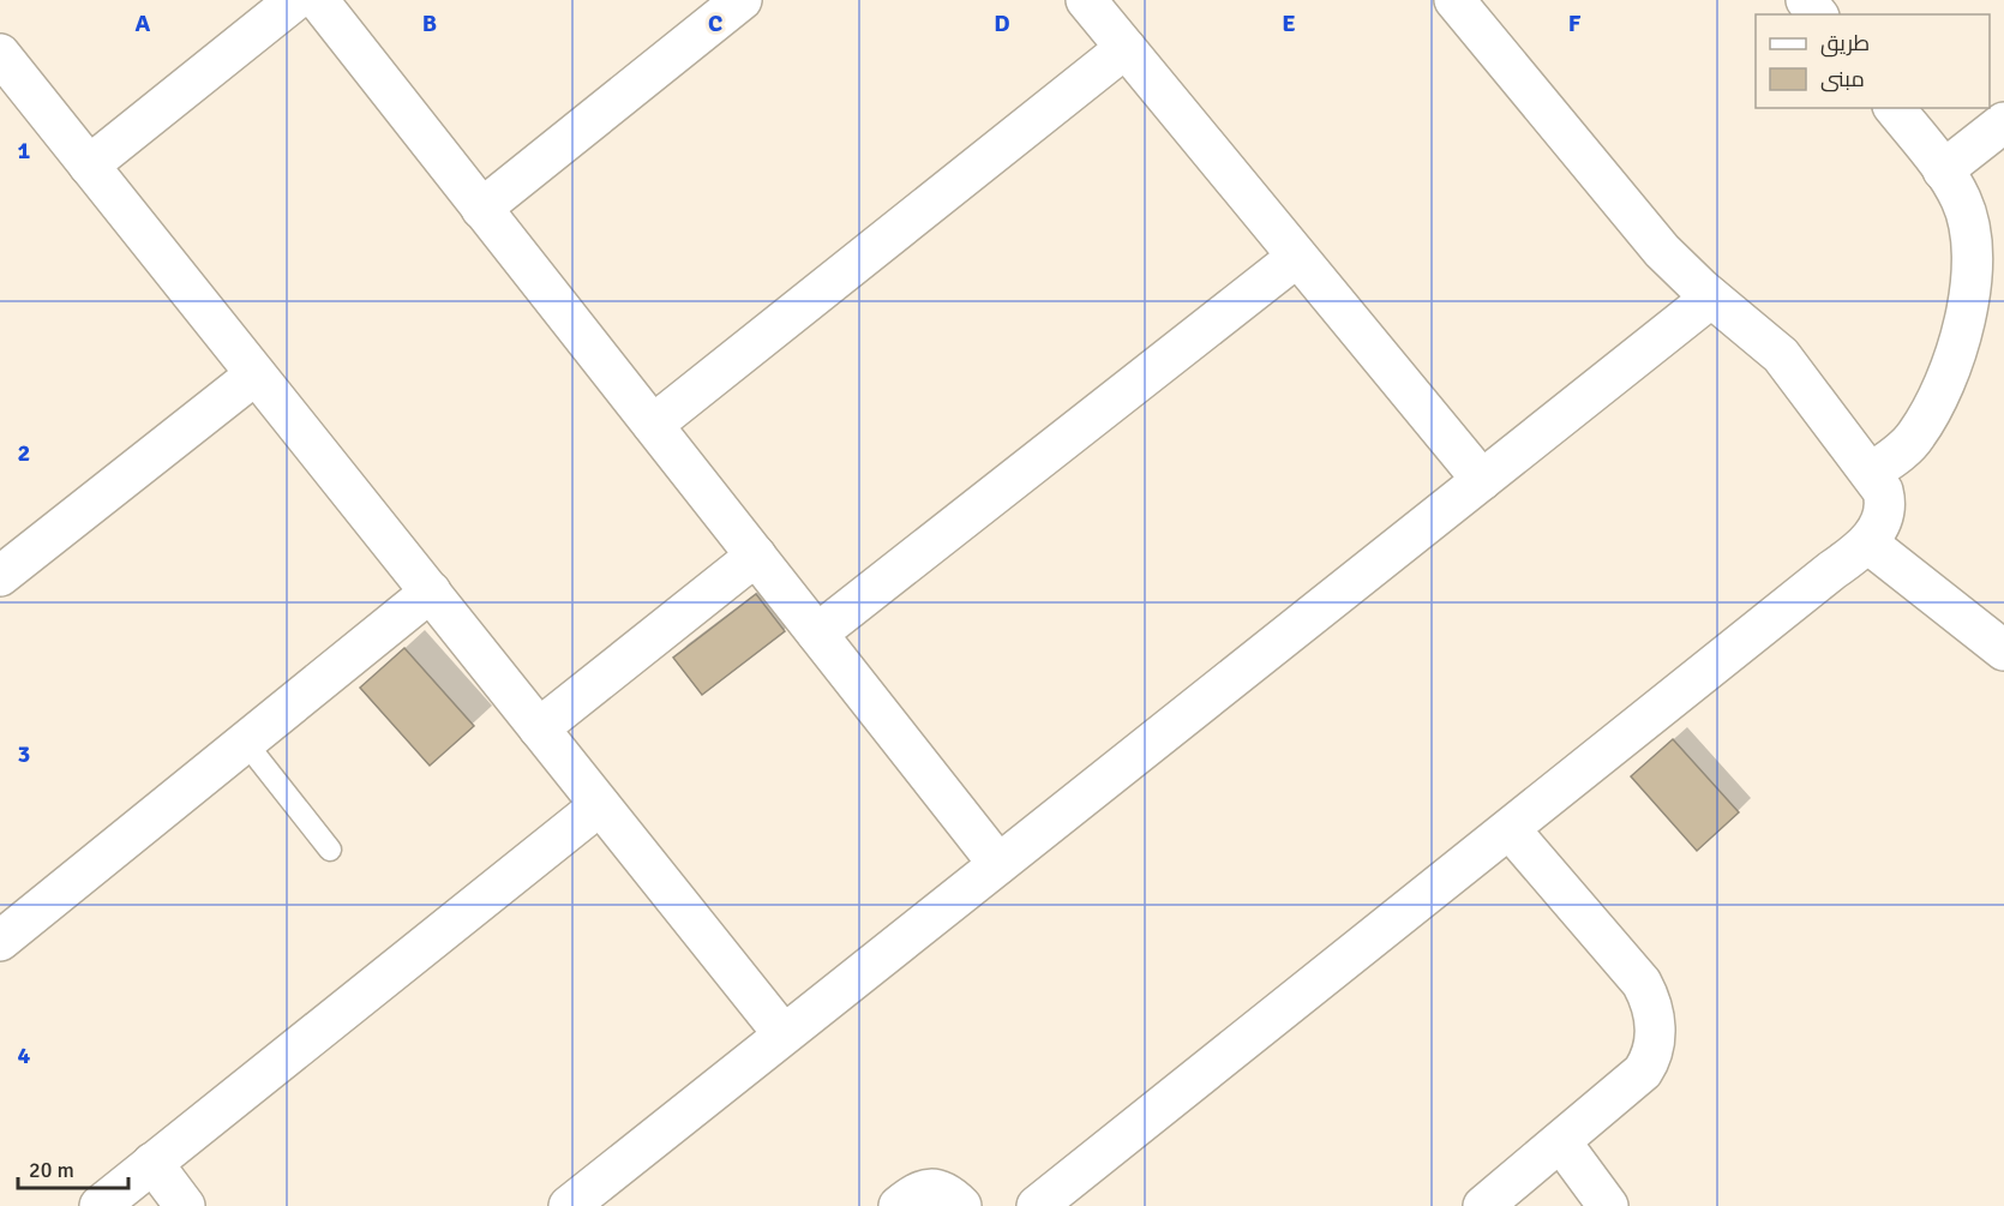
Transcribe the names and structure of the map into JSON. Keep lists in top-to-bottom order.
{
  "legend": ["طريق", "مبنى"],
  "scale_bar": "20 m",
  "grid": {
    "columns": [
      "A",
      "B",
      "C",
      "D",
      "E",
      "F"
    ],
    "rows": [
      "1",
      "2",
      "3",
      "4"
    ]
  }
}
